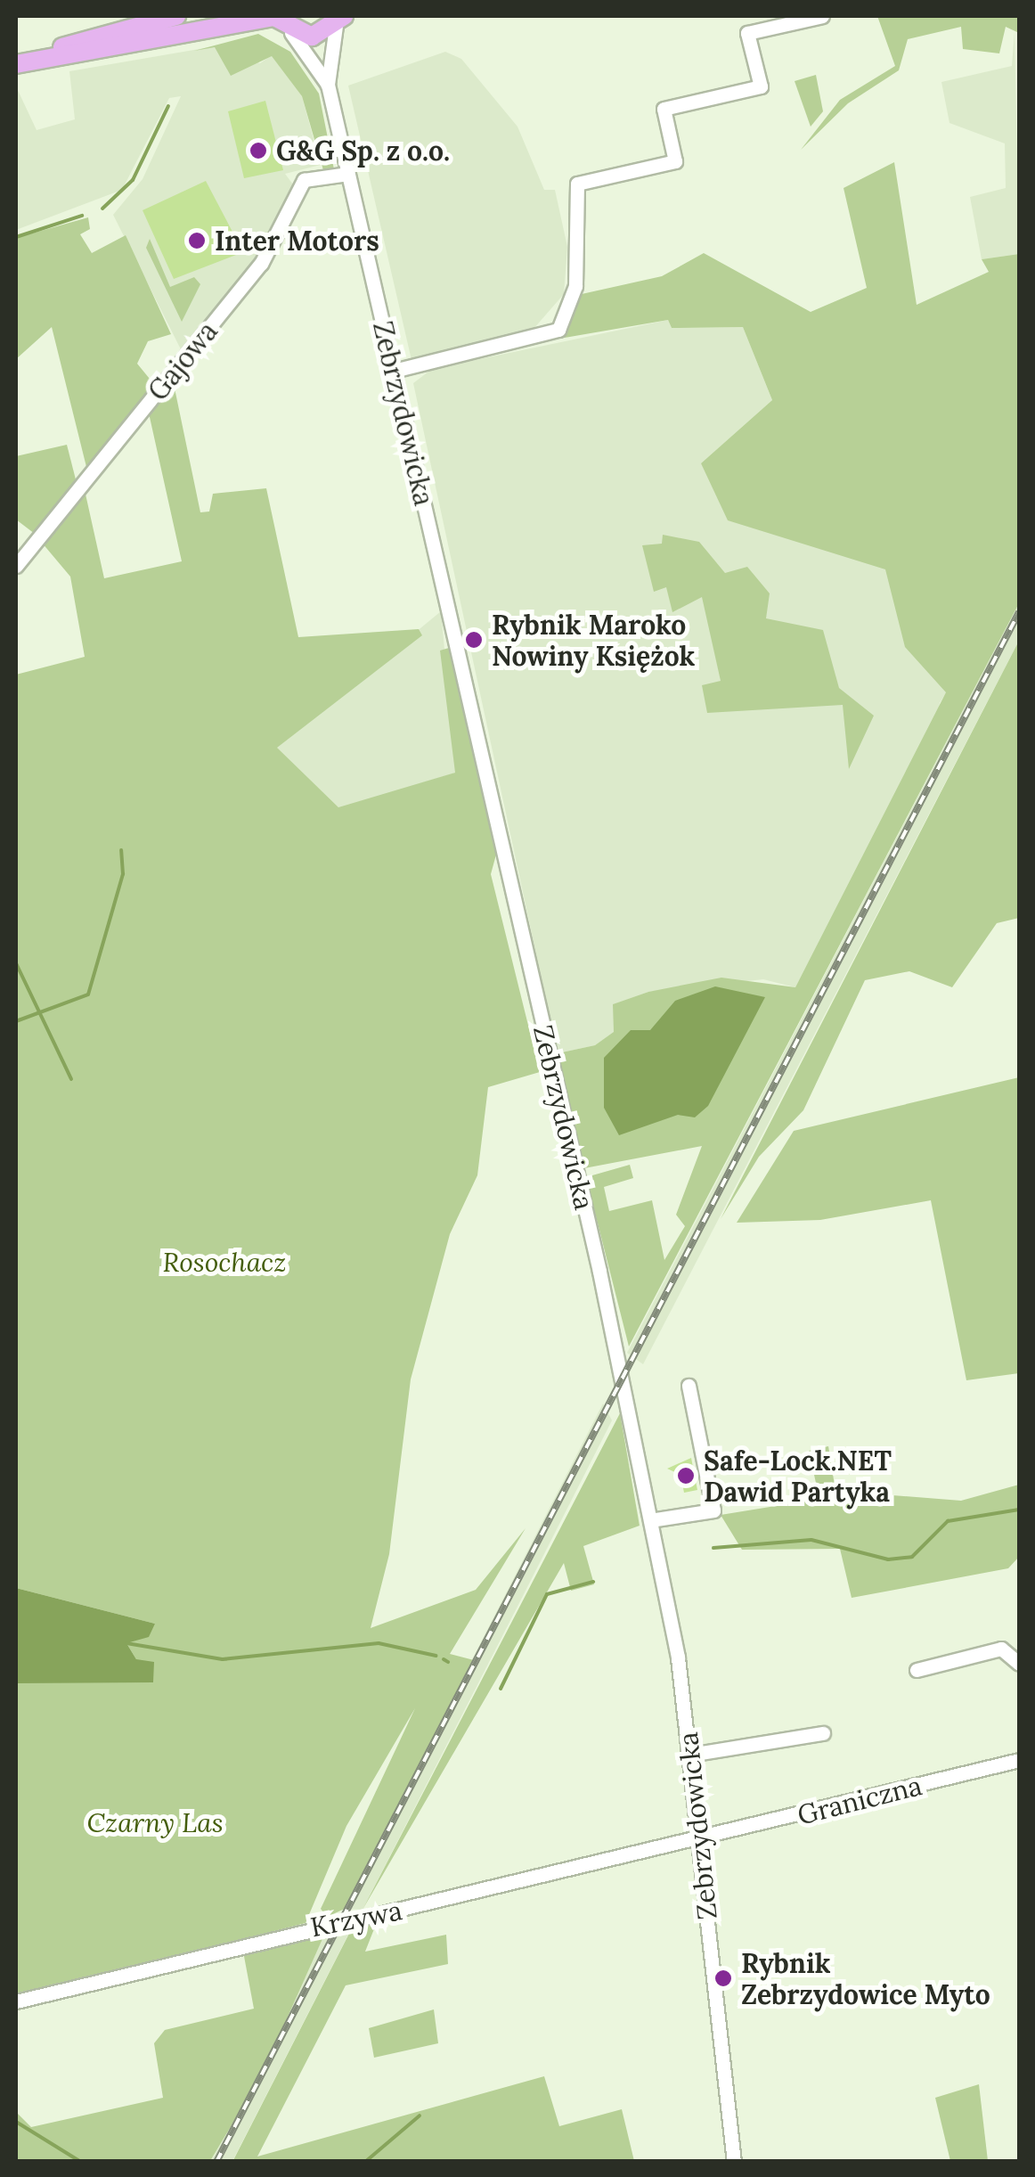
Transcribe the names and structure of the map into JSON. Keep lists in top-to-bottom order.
{
  "streets": {
    "street": [
      "Gajowa",
      "Zebrzydowicka",
      "Graniczna",
      "Krzywa"
    ]
  },
  "crossings": [
    ["Gajowa", "Zebrzydowicka"],
    ["Zebrzydowicka", "Graniczna"],
    ["Zebrzydowicka", "Krzywa"],
    ["Graniczna", "Krzywa"]
  ],
  "parks": ["Rosochacz", "Czarny Las"],
  "places": [
    "G&G Sp. z o.o.",
    "Inter Motors",
    "Rybnik Maroko Nowiny Księżok",
    "Safe-Lock.NET Dawid Partyka",
    "Rybnik Zebrzydowice Myto"
  ]
}
